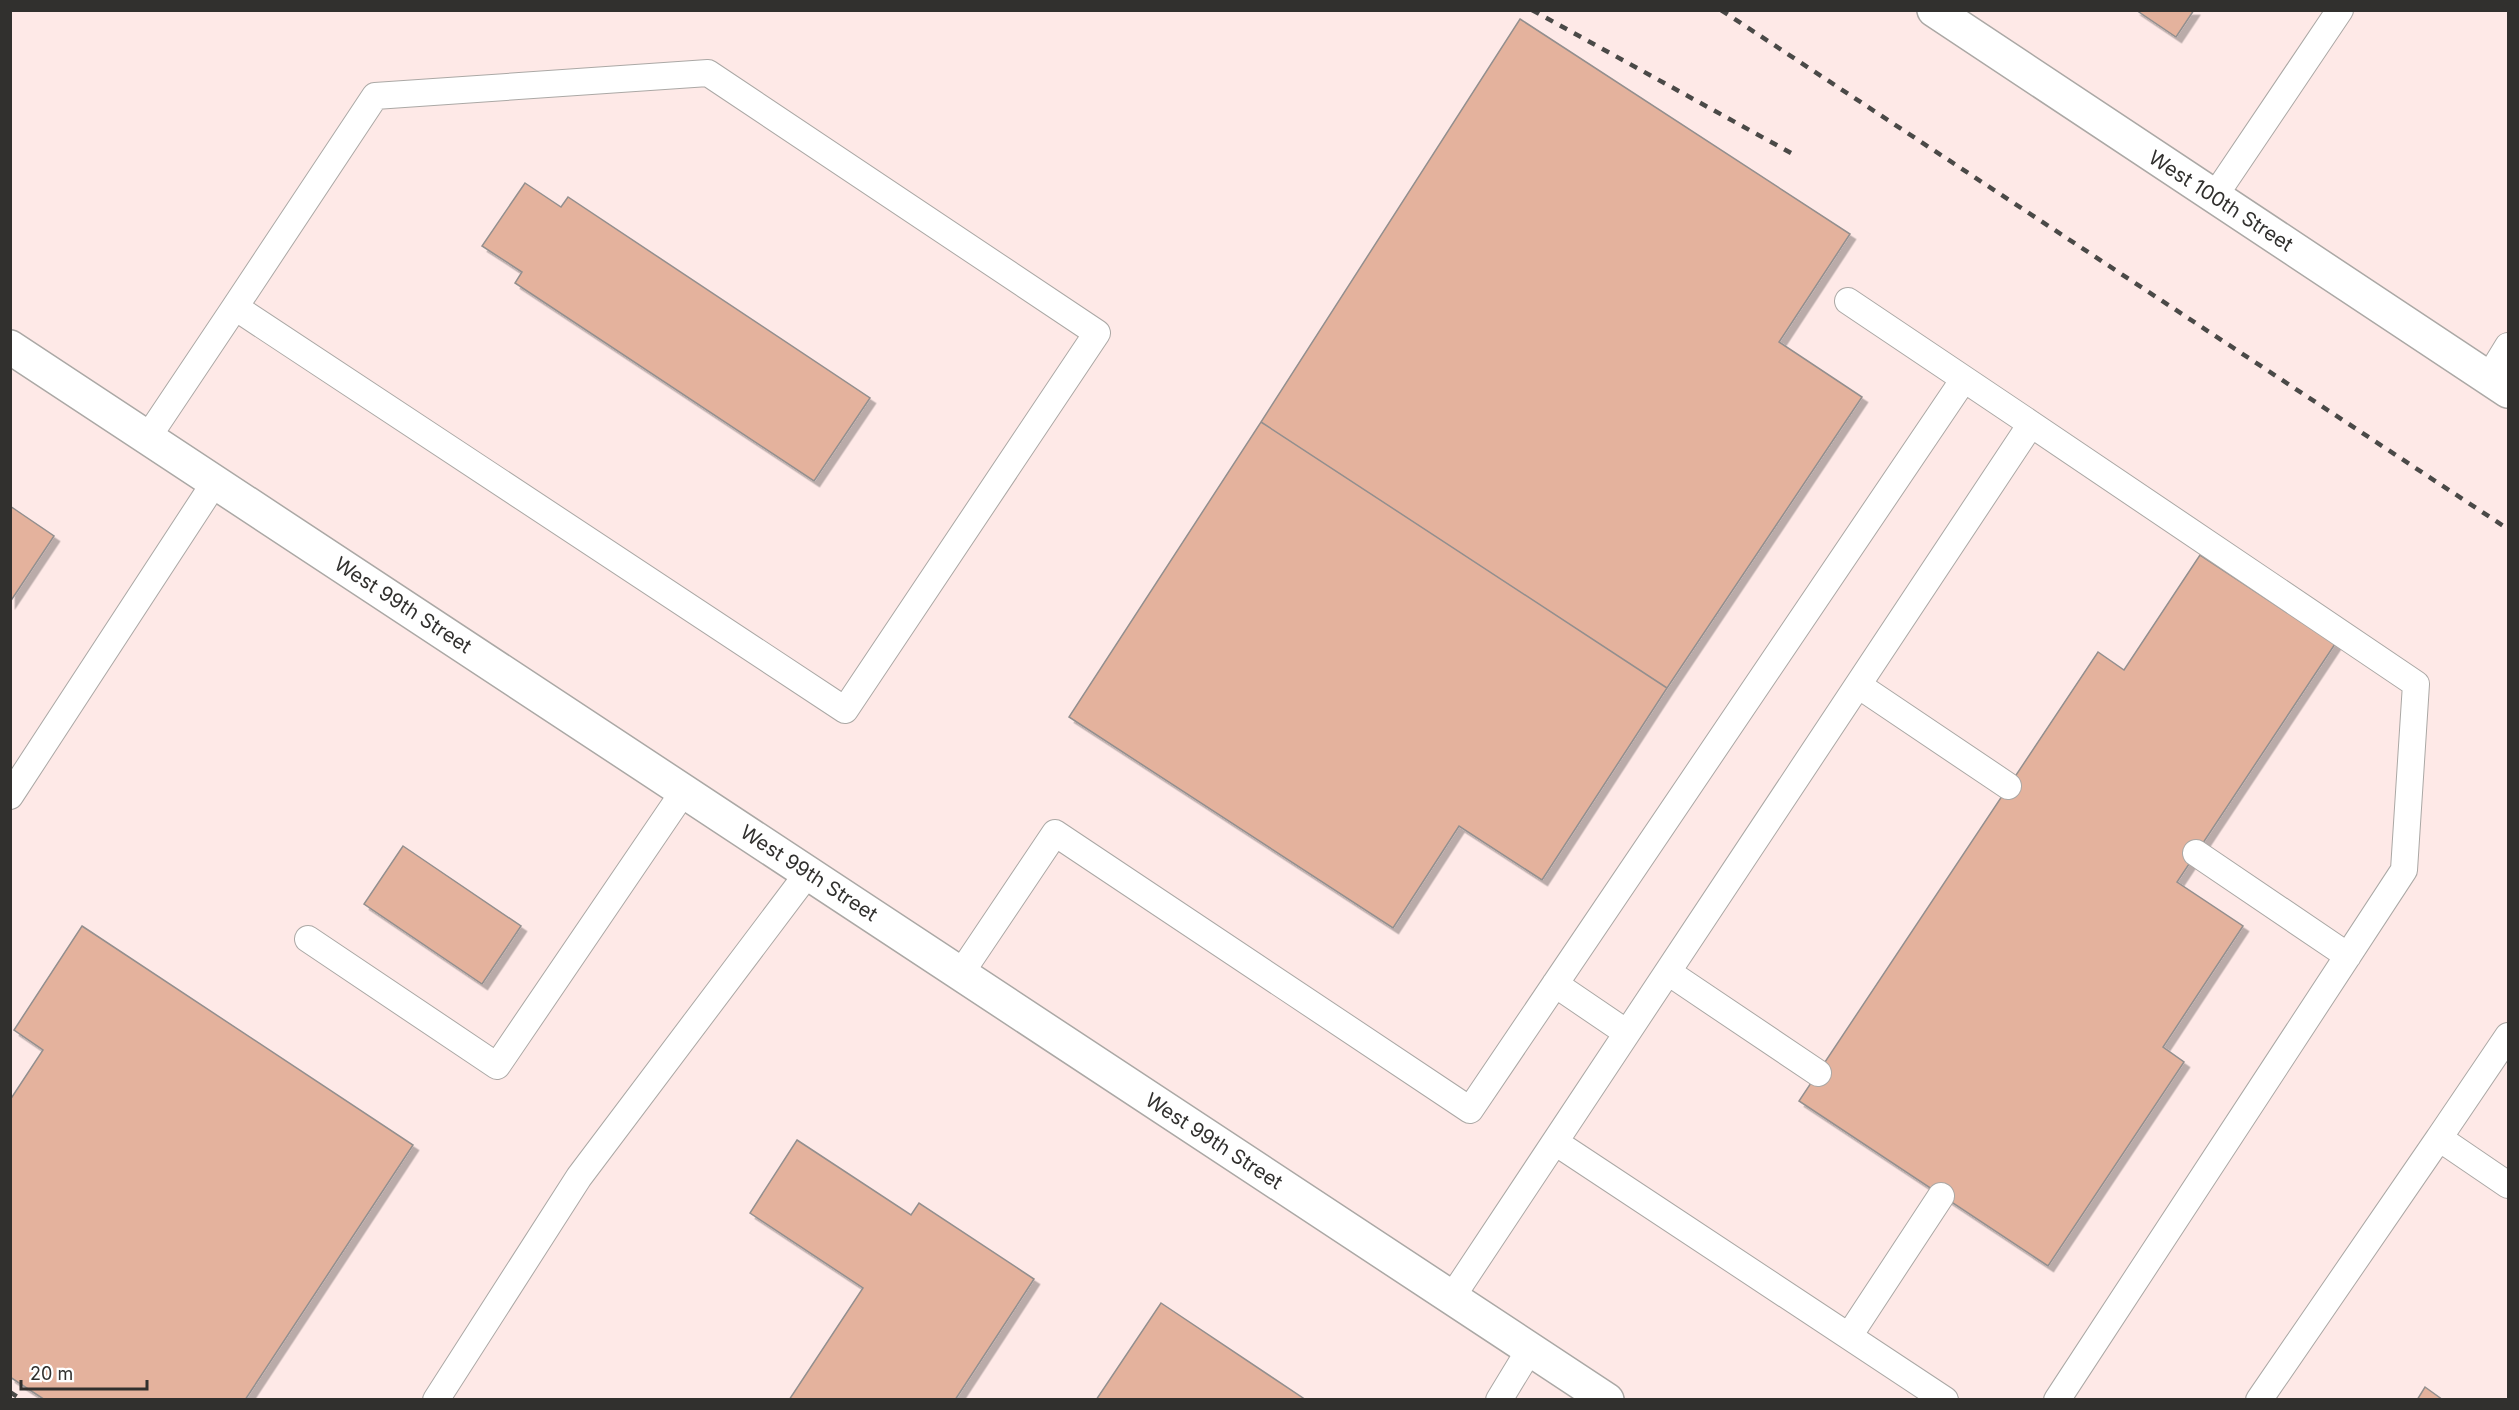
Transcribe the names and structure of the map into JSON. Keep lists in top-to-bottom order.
{
  "streets": {
    "street": ["West 100th Street", "West 99th Street"]
  },
  "scale_bar": "20 m"
}
